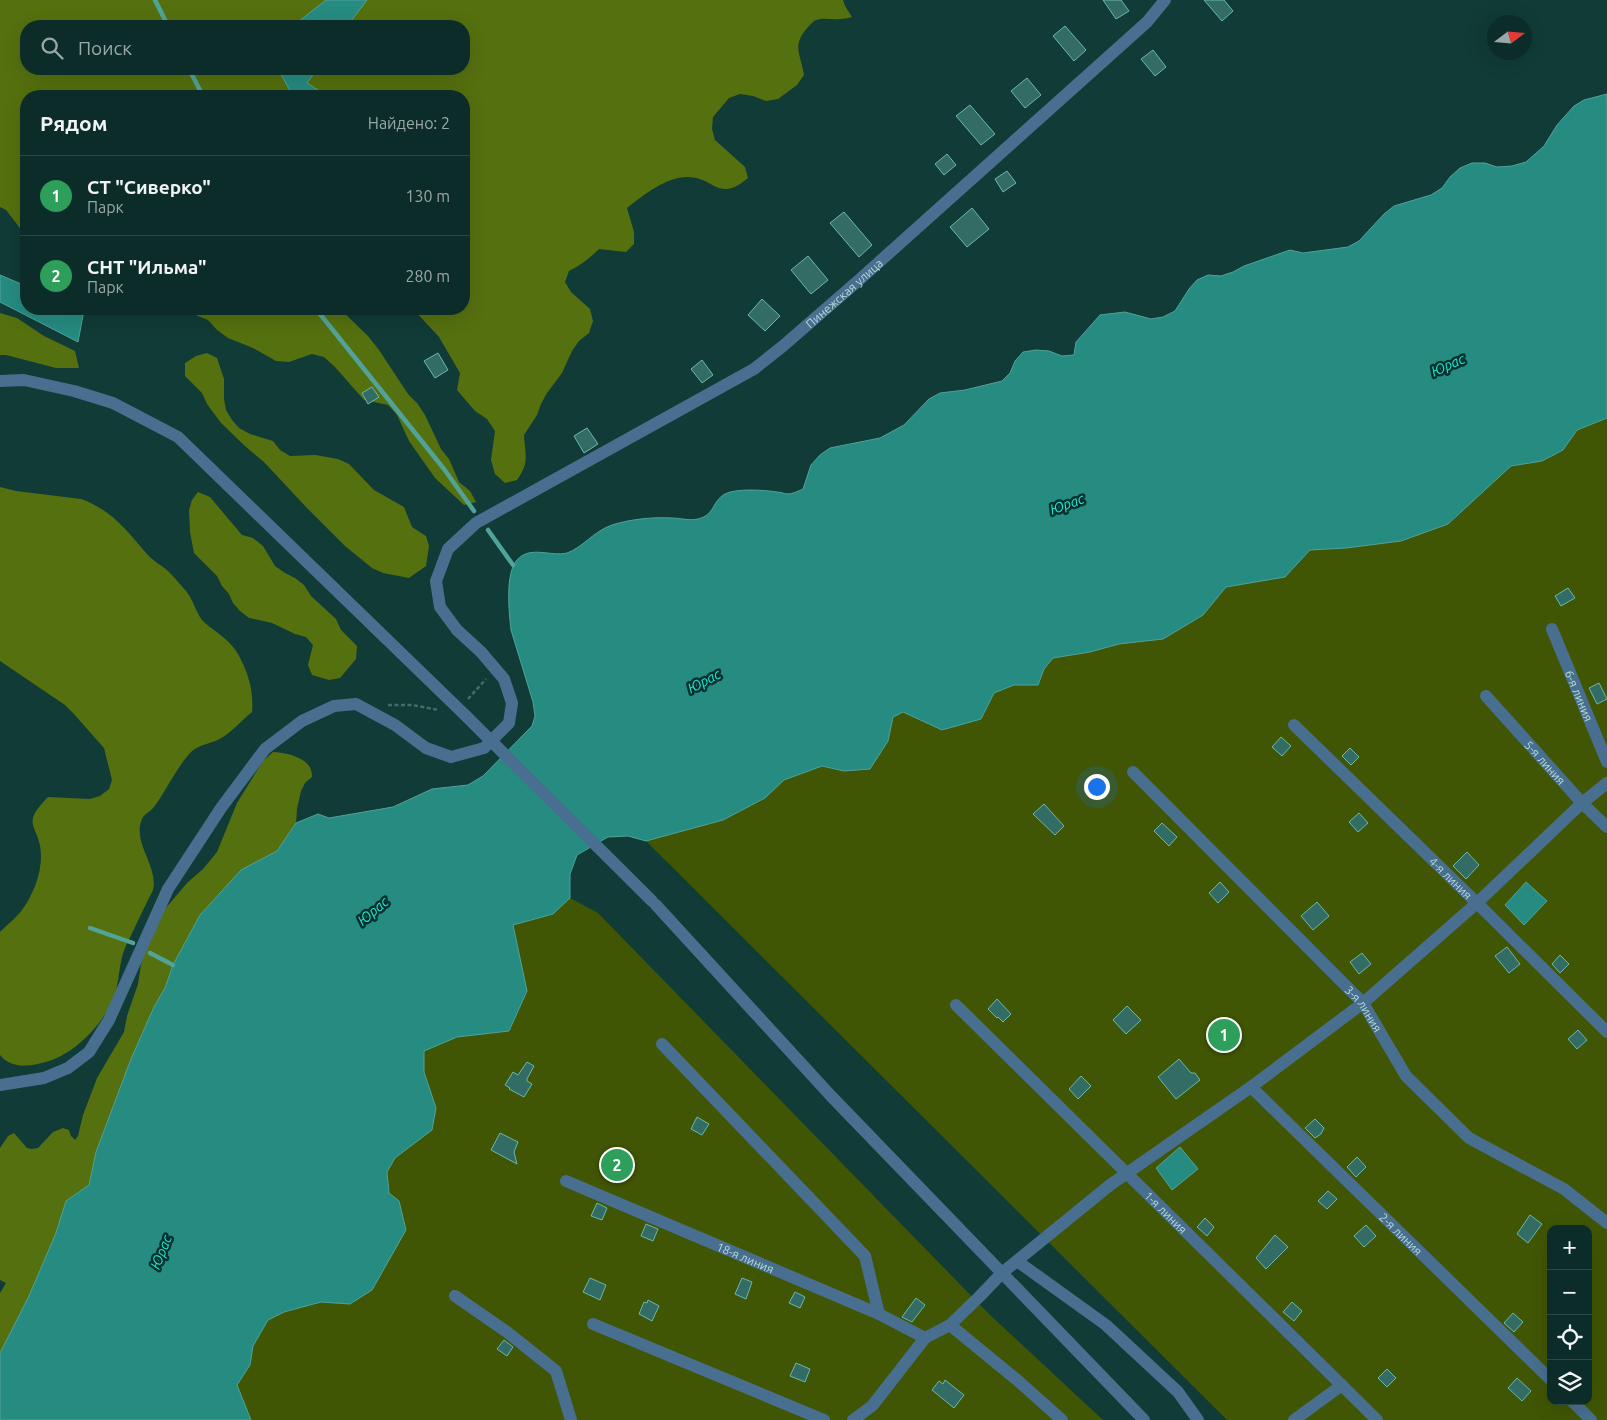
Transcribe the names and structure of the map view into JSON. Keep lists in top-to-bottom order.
{
  "streets": {
    "street": [
      "Пинежская улица",
      "6-я линия",
      "5-я линия",
      "4-я линия",
      "3-я линия",
      "1-я линия",
      "2-я линия",
      "18-я линия"
    ]
  },
  "water": ["Юрас"],
  "north": "right",
  "page": {
    "search": "Поиск",
    "heading": ["Рядом", "Найдено: 2"],
    "list": [
      {
        "mark": "1",
        "name": "СТ \"Сиверко\"",
        "note": "Парк",
        "value": "130 m"
      },
      {
        "mark": "2",
        "name": "СНТ \"Ильма\"",
        "note": "Парк",
        "value": "280 m"
      }
    ],
    "pins": ["1", "2"],
    "map_buttons": ["+", "−"]
  }
}
